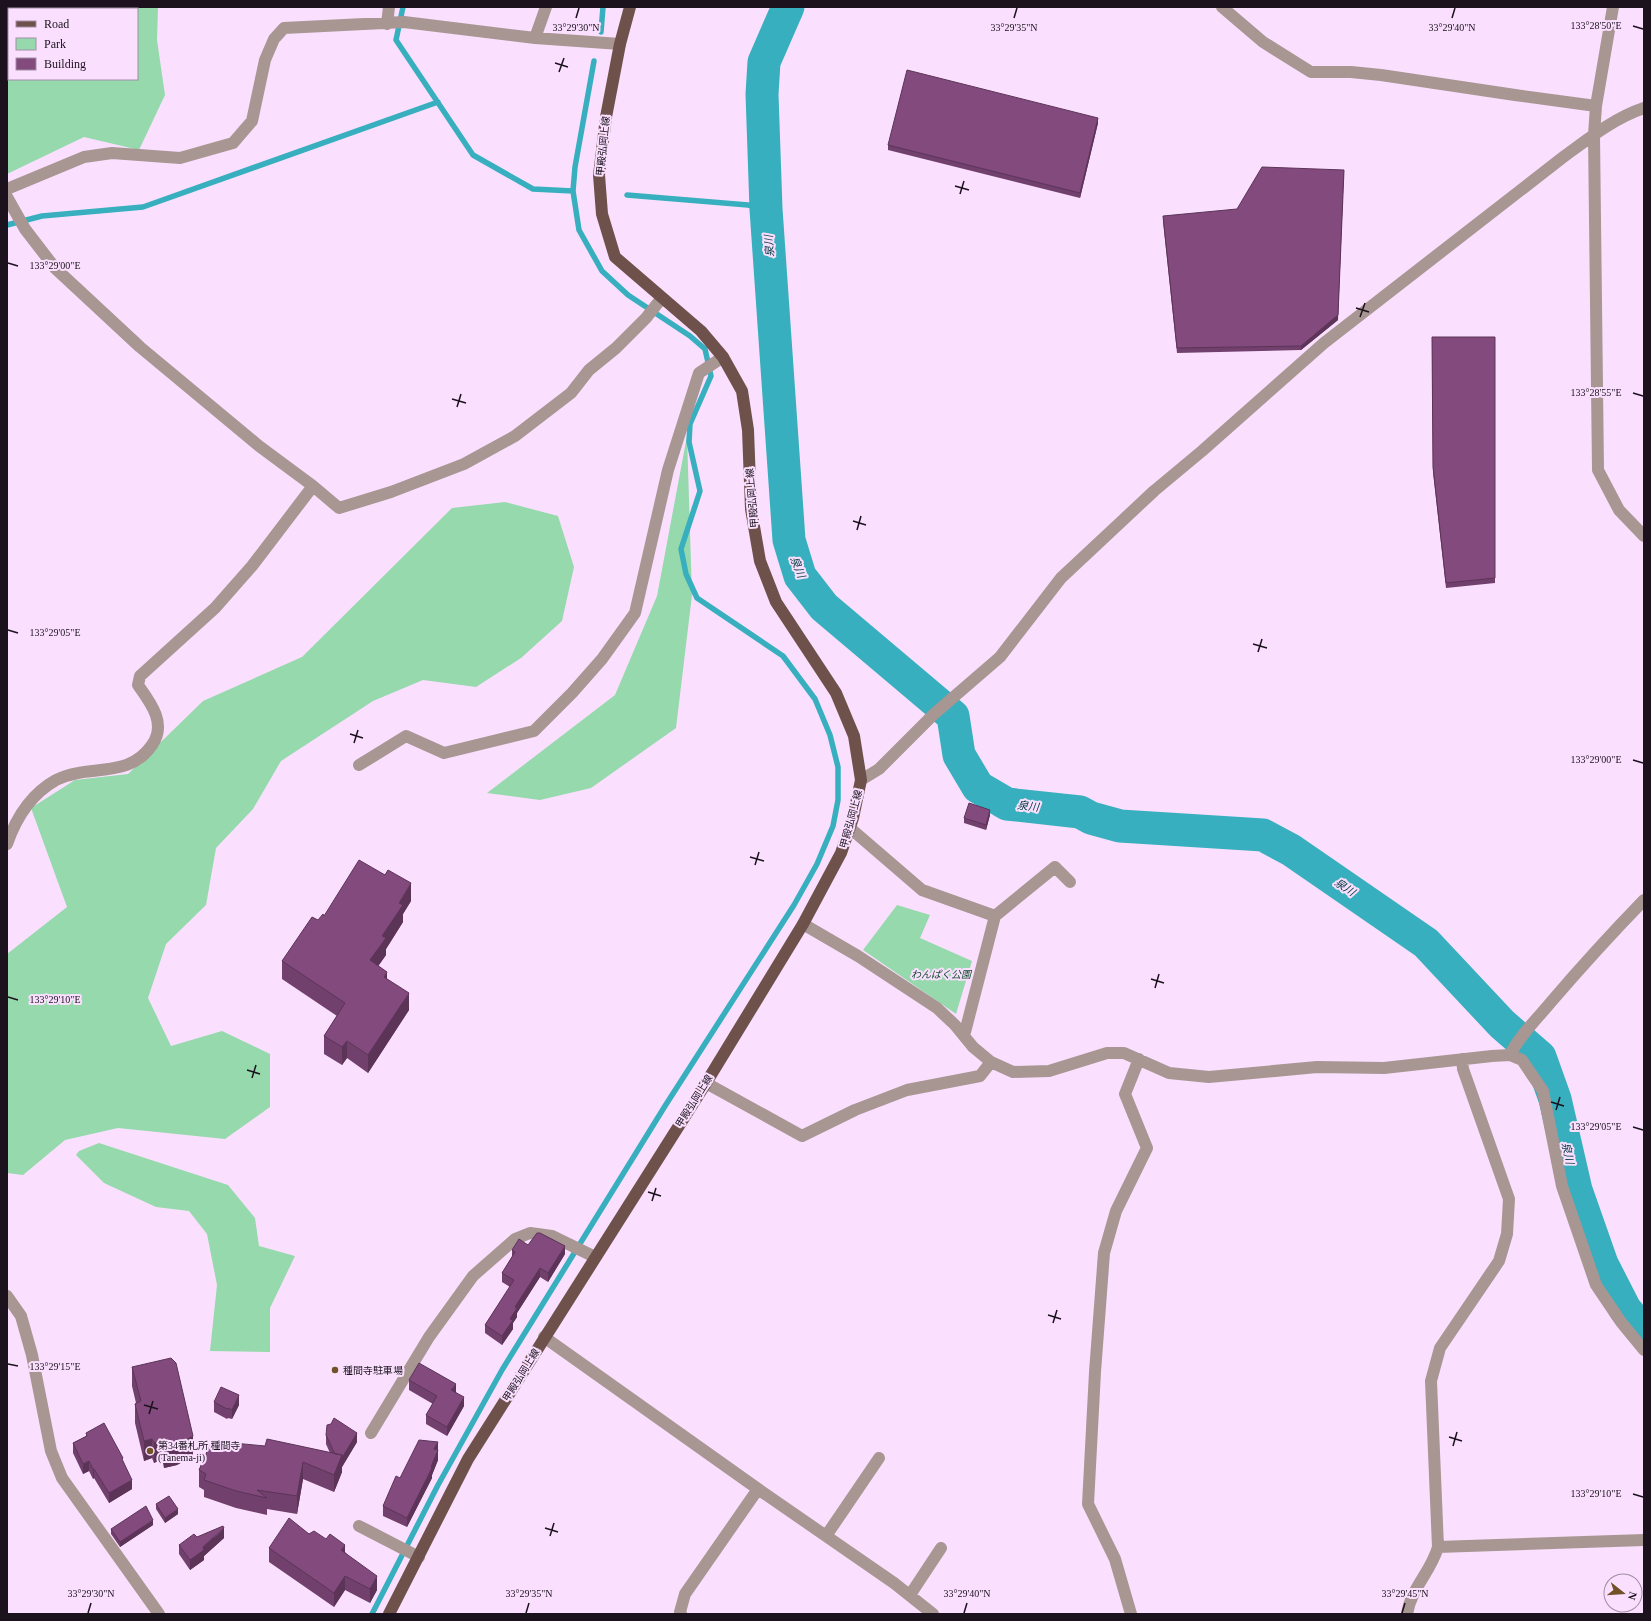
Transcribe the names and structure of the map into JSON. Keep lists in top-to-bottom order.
{
  "streets": {
    "main road": ["甲殿弘岡上線"]
  },
  "water": ["泉川"],
  "parks": ["わんぱく公園"],
  "places": ["種間寺駐車場", "第34番札所 種間寺 (Tanema-ji)"],
  "legend": ["Road", "Park", "Building"],
  "north": "right",
  "coordinates": [
    "133°28'50\"E",
    "33°29'30\"N",
    "33°29'35\"N",
    "33°29'40\"N",
    "133°29'00\"E",
    "133°28'55\"E",
    "133°29'05\"E",
    "133°29'10\"E",
    "133°29'15\"E",
    "33°29'45\"N"
  ]
}
